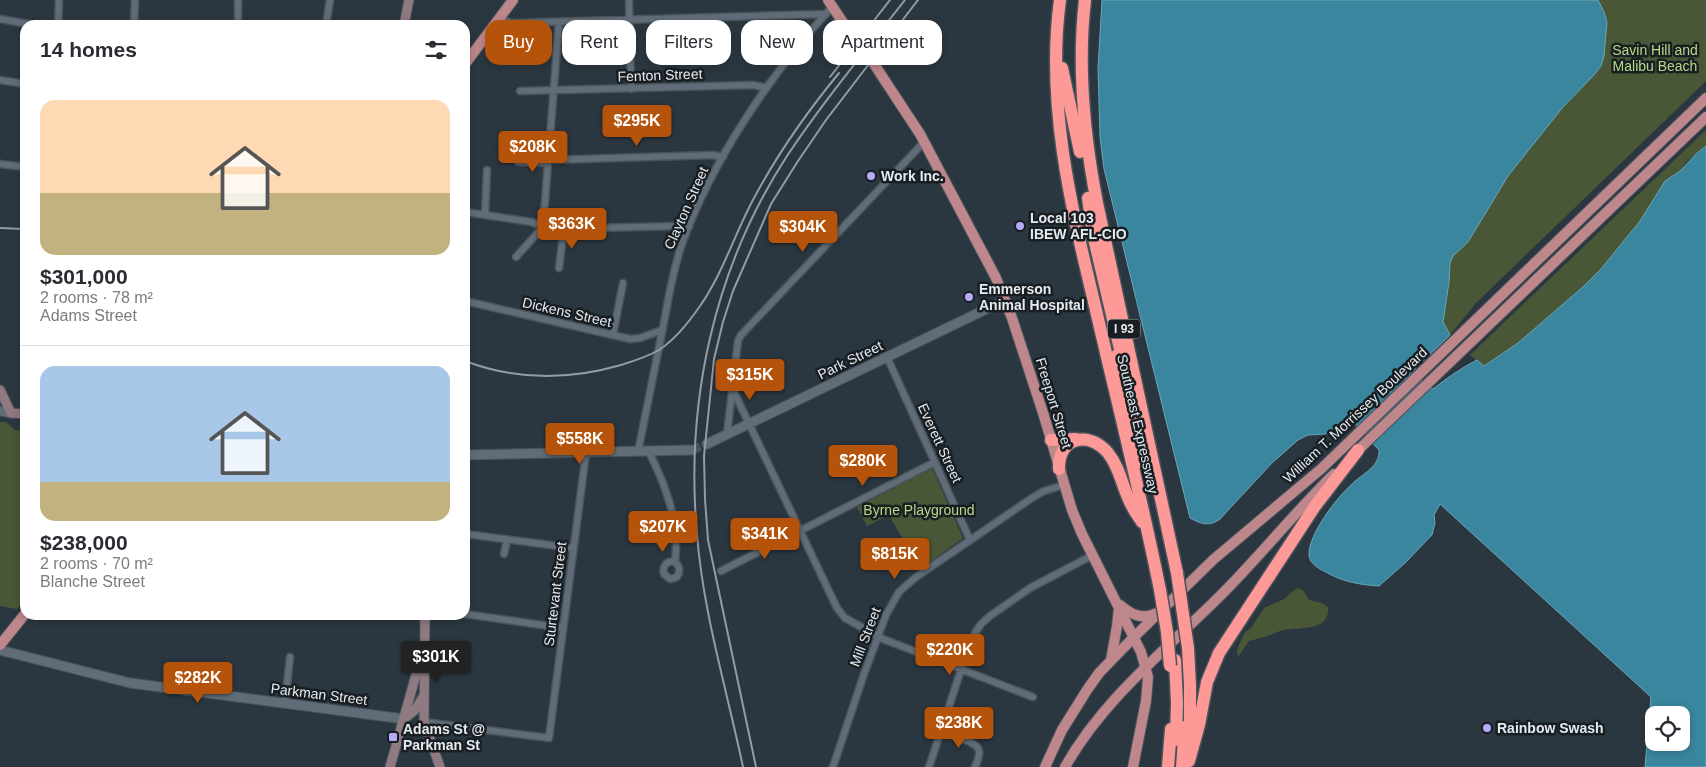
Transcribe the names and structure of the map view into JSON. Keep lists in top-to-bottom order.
{
  "streets": {
    "highway": ["I 93", "Southeast Expressway"],
    "main road": ["Freeport Street", "William T. Morrissey Boulevard", "Parkman Street"],
    "street": [
      "Fenton Street",
      "Clayton Street",
      "Dickens Street",
      "Park Street",
      "Everett Street",
      "Sturtevant Street",
      "Mill Street"
    ]
  },
  "crossings": [
    ["Fenton Street", "Clayton Street"],
    ["Clayton Street", "Dickens Street"],
    ["I 93", "Southeast Expressway"],
    ["Park Street", "Freeport Street"],
    ["Park Street", "Everett Street"],
    ["Freeport Street", "William T. Morrissey Boulevard"],
    ["Freeport Street", "Mill Street"],
    ["Everett Street", "Mill Street"],
    ["Sturtevant Street", "Parkman Street"]
  ],
  "parks": ["Savin Hill and Malibu Beach", "Byrne Playground"],
  "places": {
    "other": [
      "Work Inc.",
      "Local 103 IBEW AFL-CIO",
      "Emmerson Animal Hospital",
      "Rainbow Swash"
    ],
    "transit": ["Adams St @ Parkman St"]
  },
  "page": {
    "chip": [
      "Buy",
      "Rent",
      "Filters",
      "New",
      "Apartment"
    ],
    "heading": "14 homes",
    "list": [
      {
        "name": "$301,000",
        "note": "2 rooms · 78 m² · Adams Street"
      },
      {
        "name": "$238,000",
        "note": "2 rooms · 70 m² · Blanche Street"
      }
    ],
    "price": [
      "$295K",
      "$208K",
      "$363K",
      "$304K",
      "$315K",
      "$558K",
      "$280K",
      "$207K",
      "$341K",
      "$815K",
      "$220K",
      "$301K",
      "$282K",
      "$238K"
    ]
  }
}
